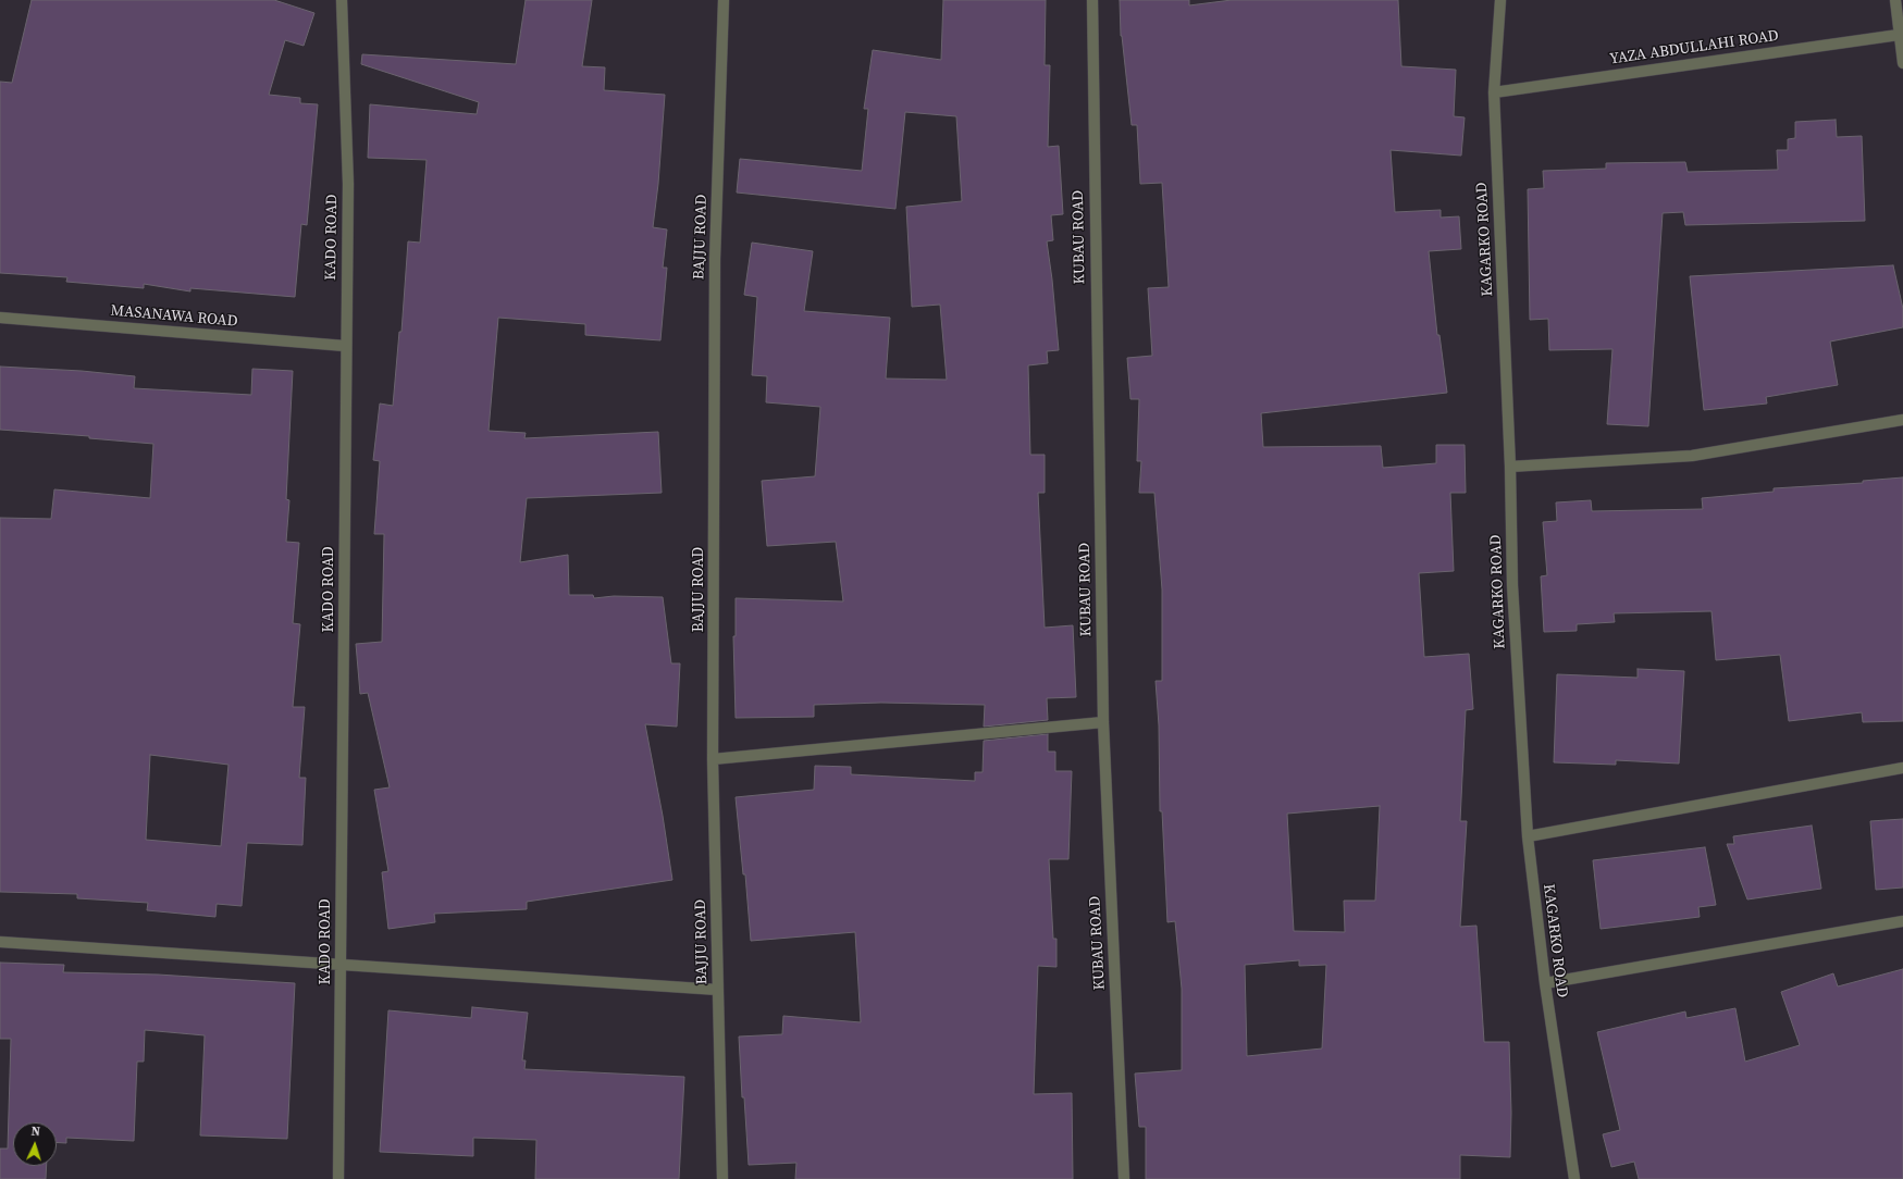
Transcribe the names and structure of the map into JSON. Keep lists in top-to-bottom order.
{
  "streets": {
    "street": [
      "YAZA ABDULLAHI ROAD",
      "KADO ROAD",
      "BAJJU ROAD",
      "KUBAU ROAD",
      "KAGARKO ROAD",
      "MASANAWA ROAD"
    ]
  },
  "crossings": [
    ["YAZA ABDULLAHI ROAD", "KAGARKO ROAD"],
    ["KADO ROAD", "MASANAWA ROAD"]
  ],
  "north": "top"
}
